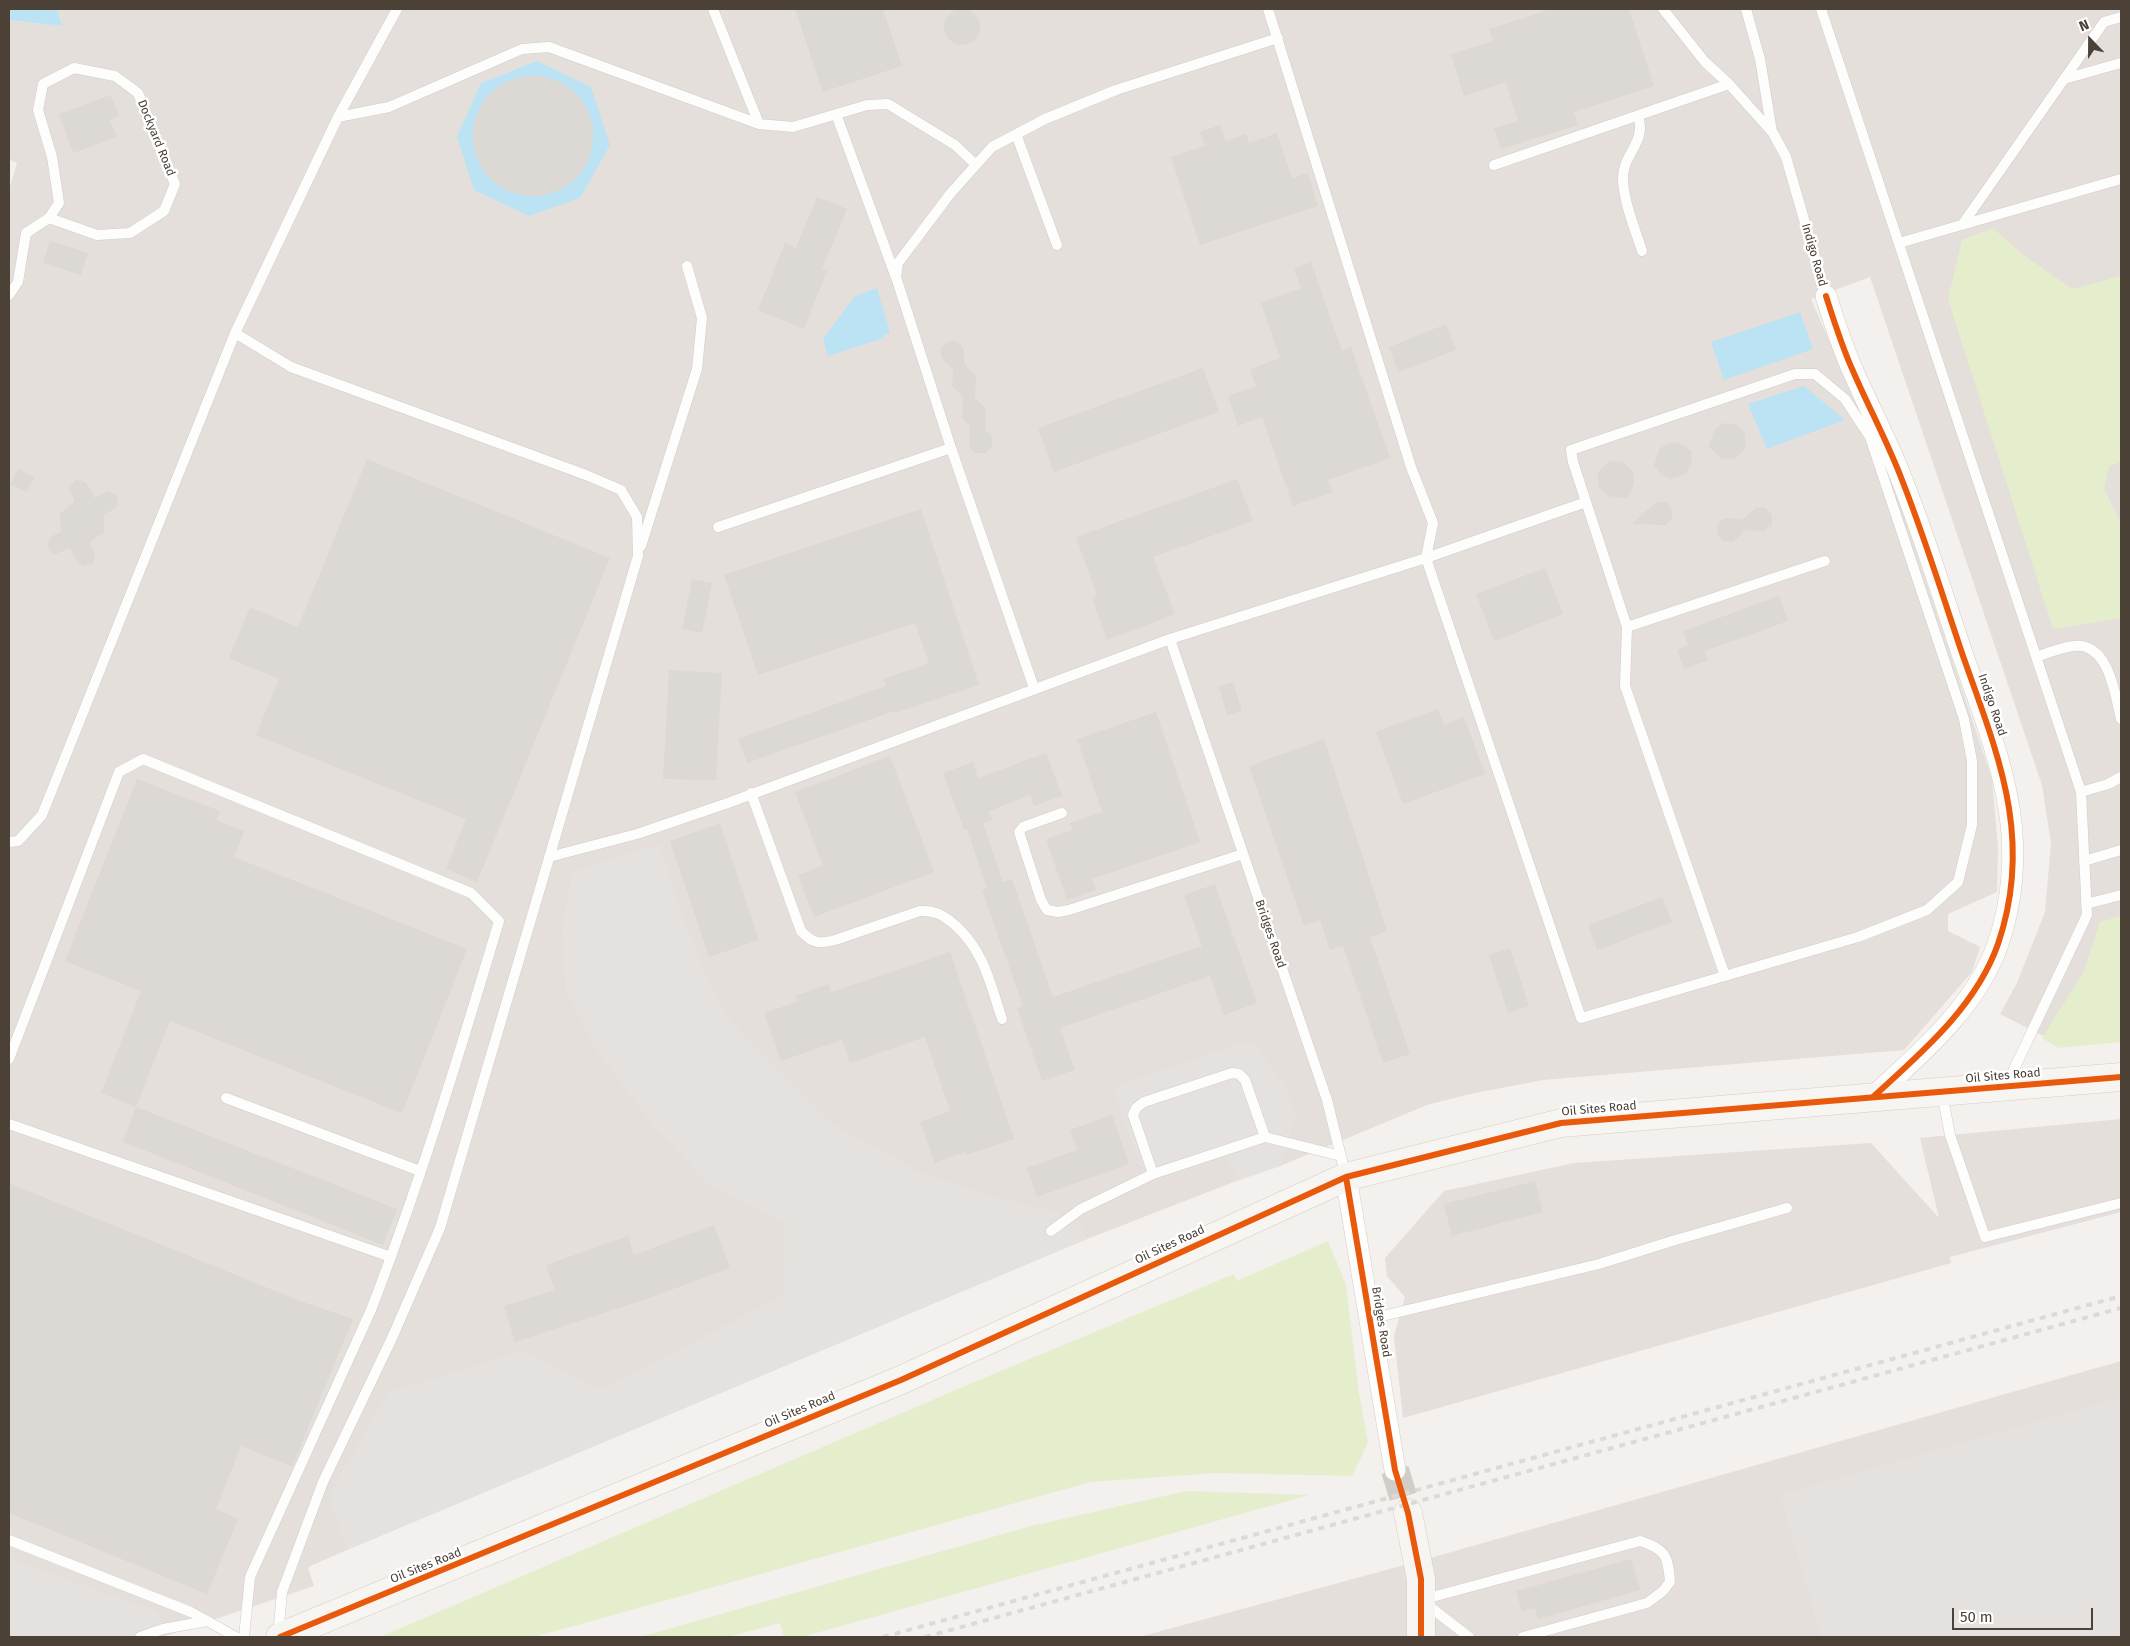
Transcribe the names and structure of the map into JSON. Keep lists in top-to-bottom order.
{
  "streets": {
    "street": ["Indigo Road", "Bridges Road", "Oil Sites Road"],
    "lane": ["Dockyard Road"]
  },
  "crossings": [
    ["Indigo Road", "Oil Sites Road"],
    ["Bridges Road", "Oil Sites Road"]
  ],
  "scale_bar": "50 m",
  "north": "top"
}
